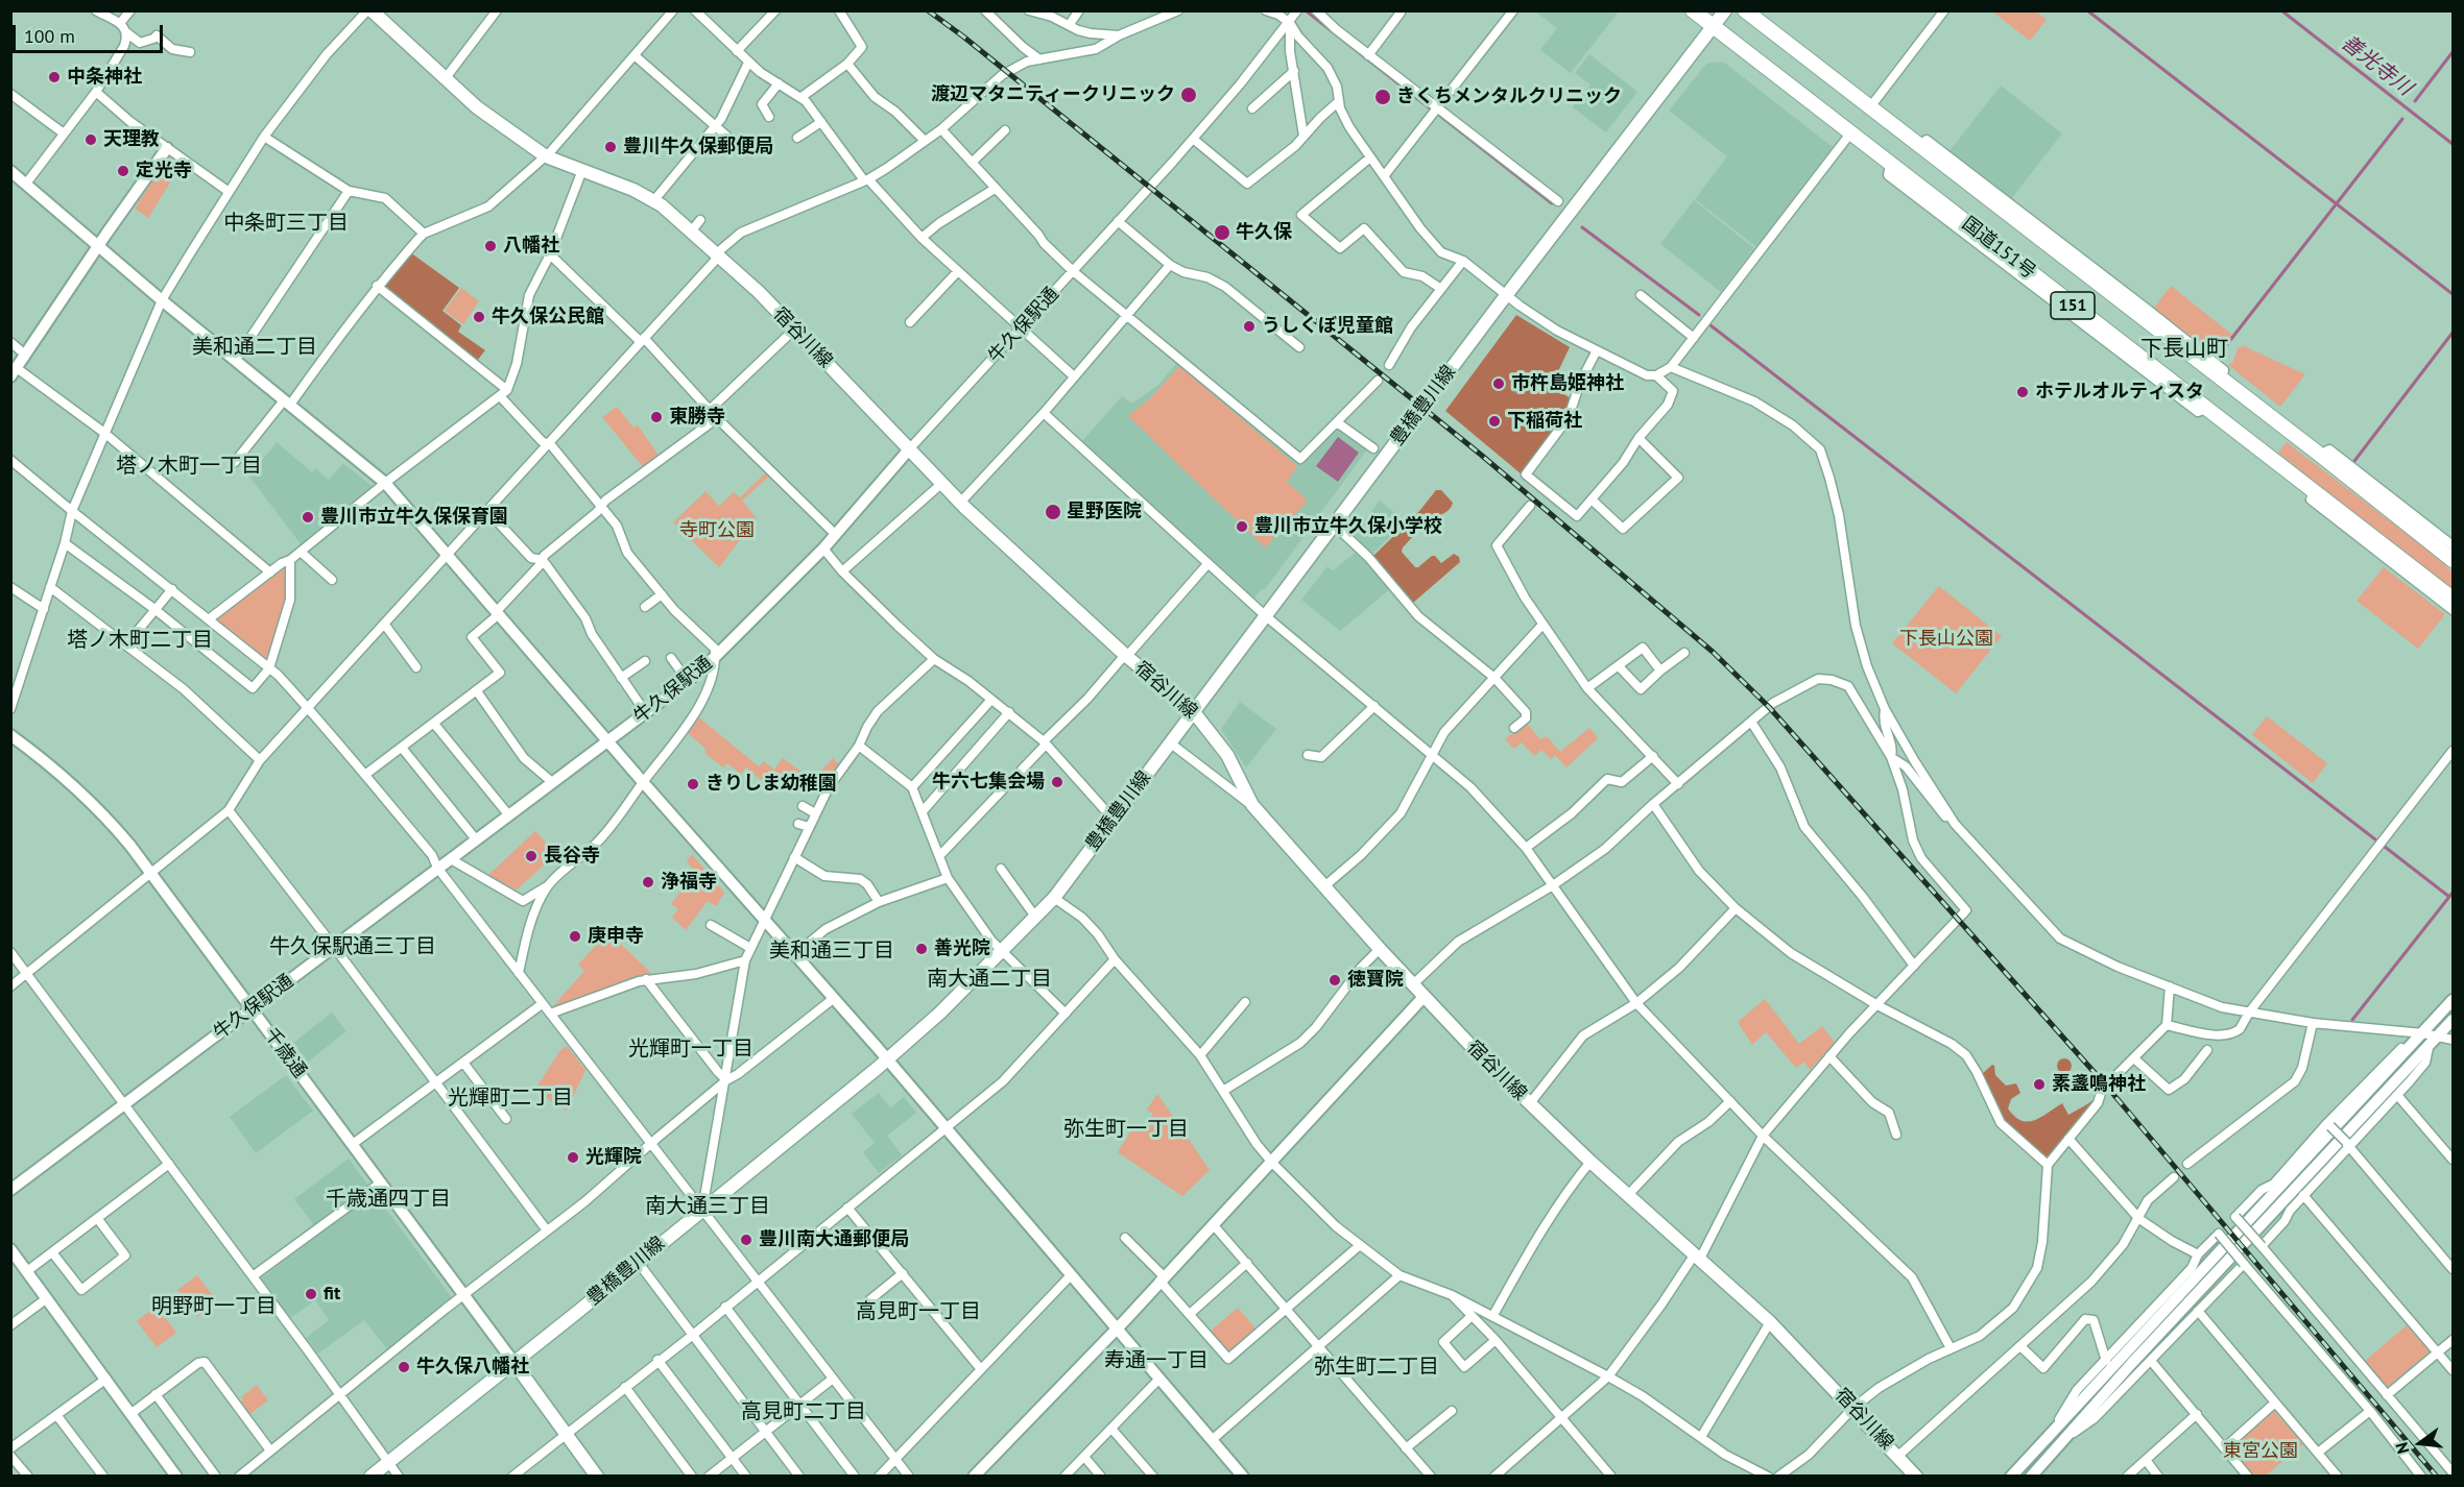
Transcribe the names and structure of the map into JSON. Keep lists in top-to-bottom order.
{
  "streets": {
    "highway": ["国道151号", "151"],
    "main road": ["宿谷川線", "豊橋豊川線"],
    "street": ["牛久保駅通", "千歳通"]
  },
  "crossings": [
    ["国道151号", "豊橋豊川線"],
    ["牛久保駅通", "宿谷川線"],
    ["牛久保駅通", "千歳通"],
    ["宿谷川線", "豊橋豊川線"],
    ["豊橋豊川線", "千歳通"]
  ],
  "districts": [
    "中条町三丁目",
    "美和通二丁目",
    "下長山町",
    "塔ノ木町一丁目",
    "塔ノ木町二丁目",
    "牛久保駅通三丁目",
    "美和通三丁目",
    "南大通二丁目",
    "光輝町一丁目",
    "光輝町二丁目",
    "弥生町一丁目",
    "千歳通四丁目",
    "南大通三丁目",
    "明野町一丁目",
    "高見町一丁目",
    "寿通一丁目",
    "弥生町二丁目",
    "高見町二丁目"
  ],
  "water": ["善光寺川"],
  "parks": ["寺町公園", "下長山公園", "東宮公園"],
  "places": [
    "中条神社",
    "渡辺マタニティークリニック",
    "きくちメンタルクリニック",
    "天理教",
    "豊川牛久保郵便局",
    "定光寺",
    "牛久保",
    "八幡社",
    "牛久保公民館",
    "うしくぼ児童館",
    "市杵島姫神社",
    "ホテルオルティスタ",
    "東勝寺",
    "下稲荷社",
    "星野医院",
    "豊川市立牛久保保育園",
    "豊川市立牛久保小学校",
    "牛六七集会場",
    "きりしま幼稚園",
    "長谷寺",
    "浄福寺",
    "庚申寺",
    "善光院",
    "徳寶院",
    "素盞鳴神社",
    "光輝院",
    "豊川南大通郵便局",
    "fit",
    "牛久保八幡社"
  ],
  "scale_bar": "100 m",
  "north": "left"
}
